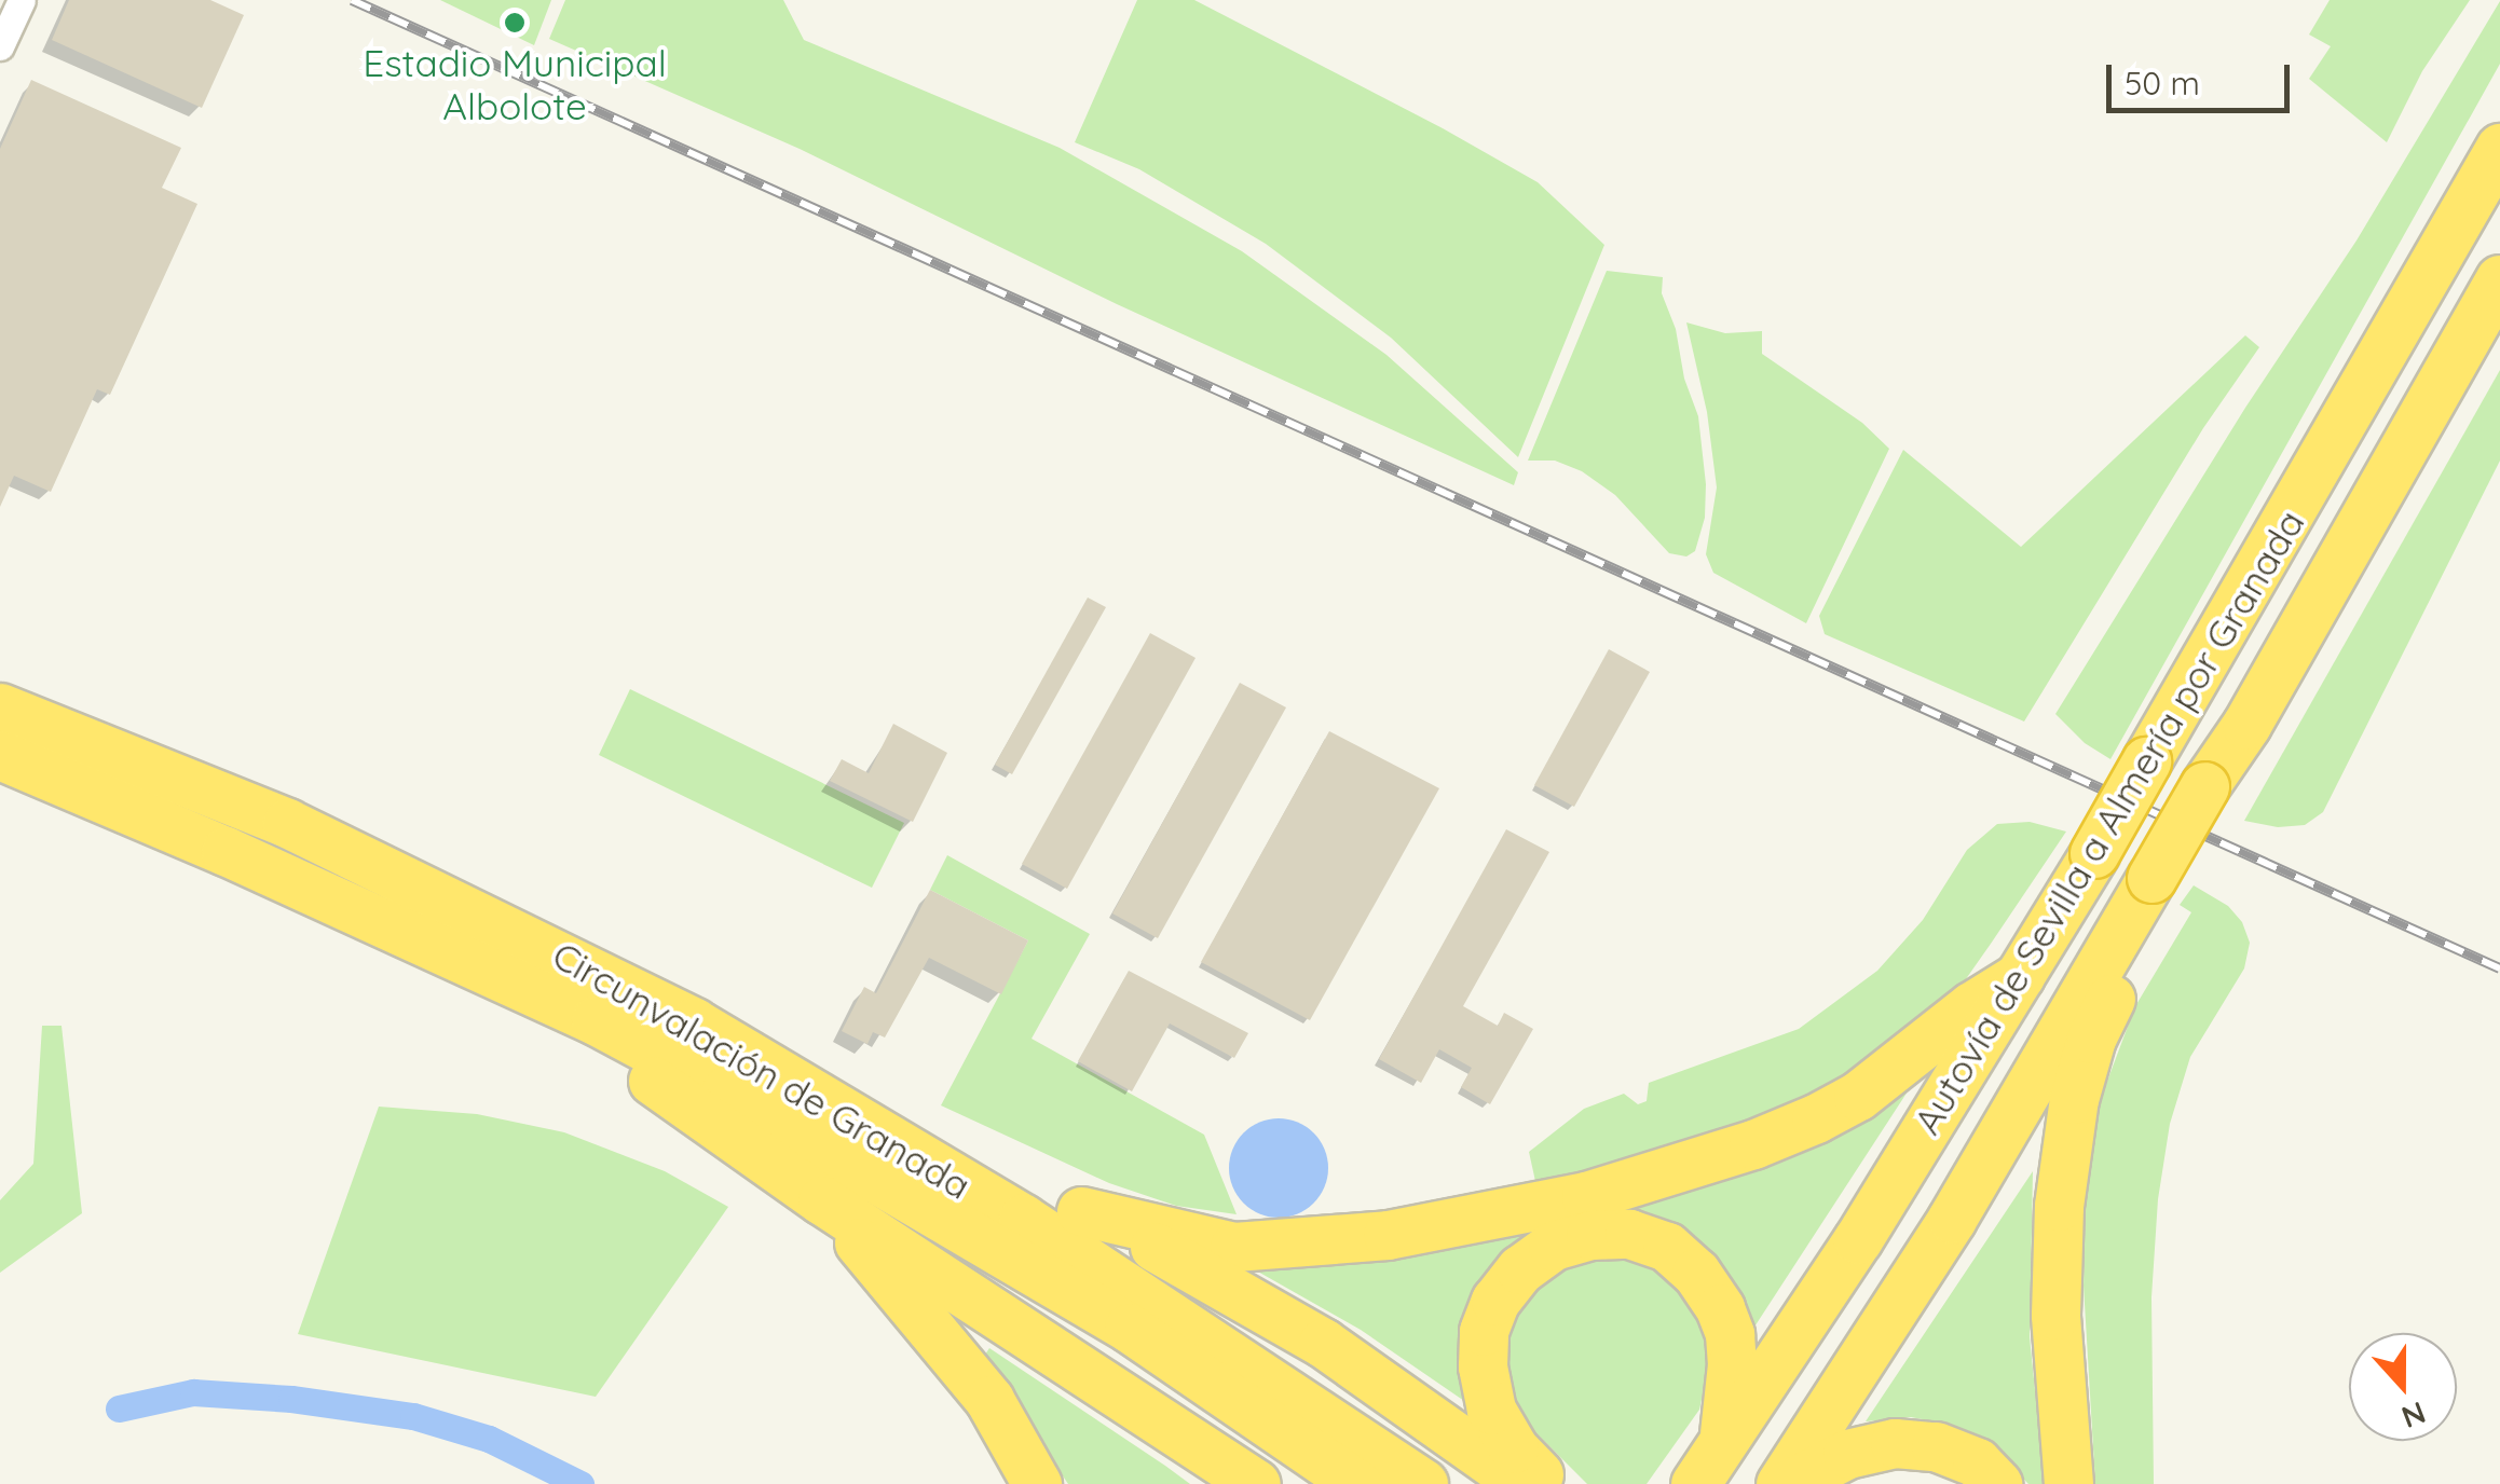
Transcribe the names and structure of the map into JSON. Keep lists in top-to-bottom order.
{
  "streets": {
    "highway": ["Autovía de Sevilla a Almería por Granada", "Circunvalación de Granada"]
  },
  "places": ["Estadio Municipal Albolote"],
  "scale_bar": "50 m",
  "north": "bottom"
}
